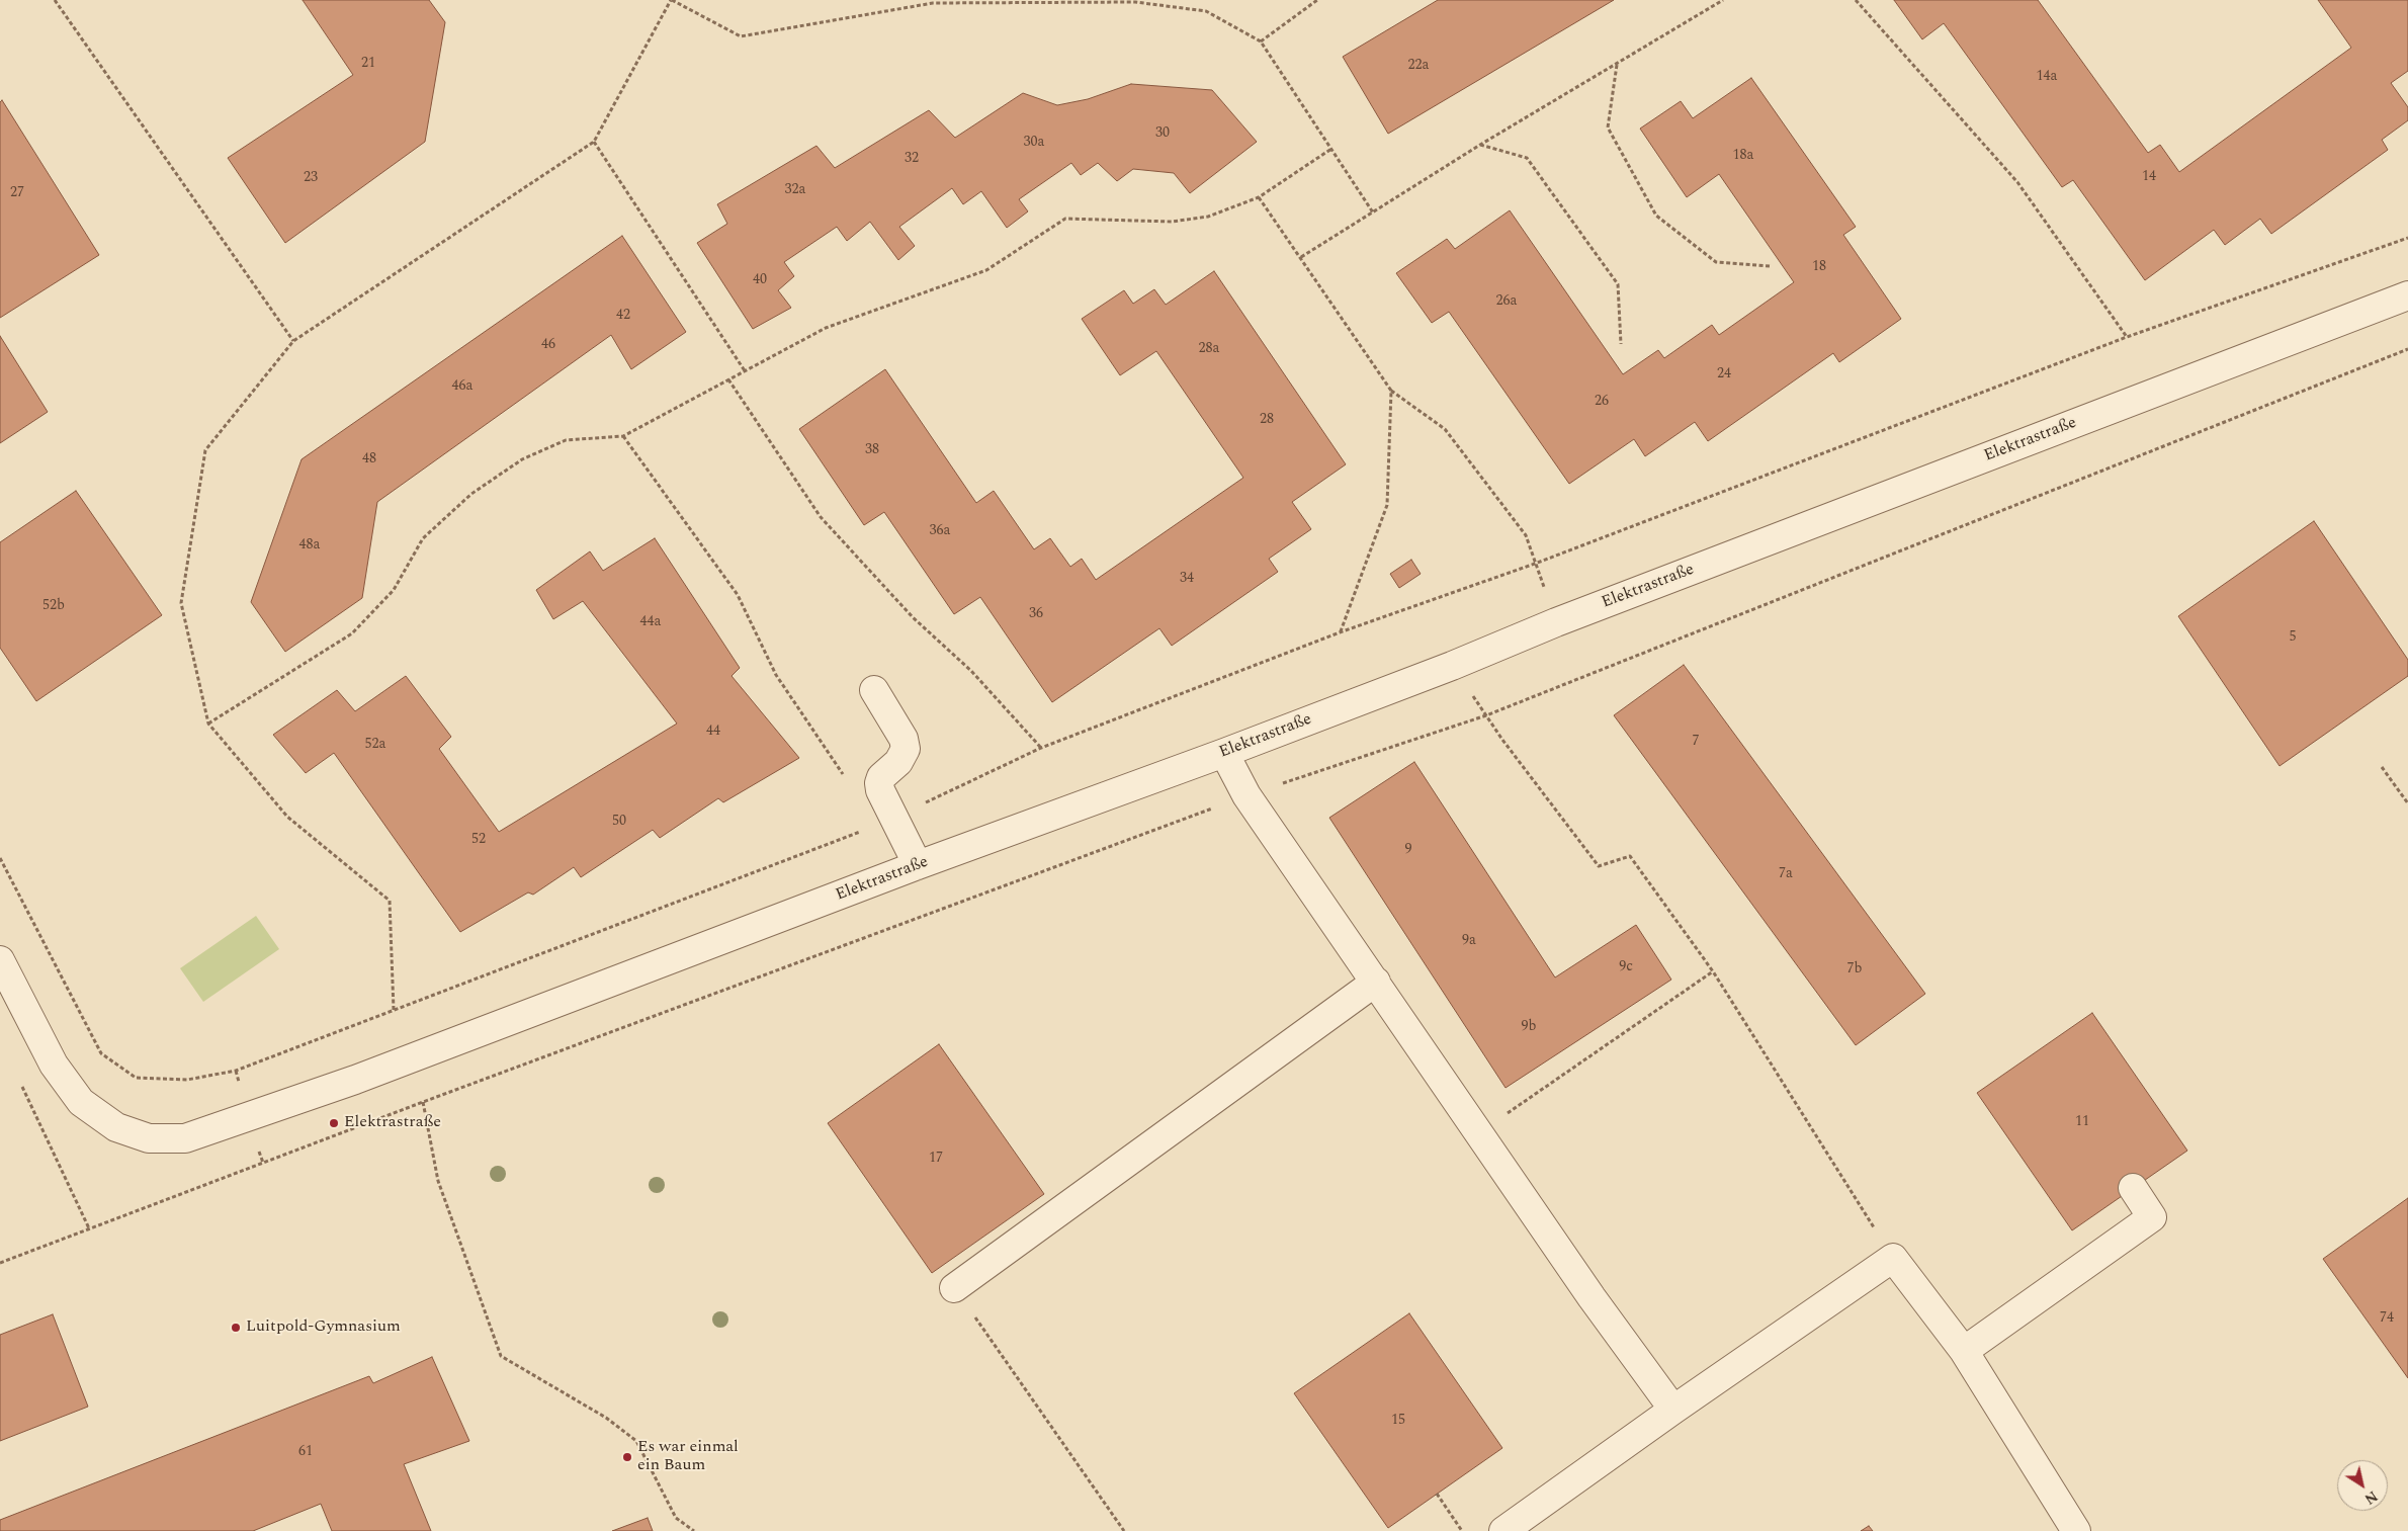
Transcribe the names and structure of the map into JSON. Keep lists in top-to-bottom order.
{
  "streets": {
    "street": ["Elektrastraße"]
  },
  "places": ["Elektrastraße", "Luitpold-Gymnasium", "Es war einmal ein Baum"],
  "house_numbers": [
    "21",
    "22a",
    "14a",
    "30",
    "30a",
    "18a",
    "32",
    "14",
    "23",
    "32a",
    "27",
    "18",
    "40",
    "26a",
    "42",
    "46",
    "28a",
    "24",
    "46a",
    "26",
    "28",
    "38",
    "48",
    "36a",
    "48a",
    "34",
    "52b",
    "36",
    "44a",
    "5",
    "44",
    "7",
    "52a",
    "50",
    "52",
    "9",
    "7a",
    "9a",
    "9c",
    "7b",
    "9b",
    "11",
    "17",
    "74",
    "15",
    "61"
  ],
  "north": "bottom right"
}
